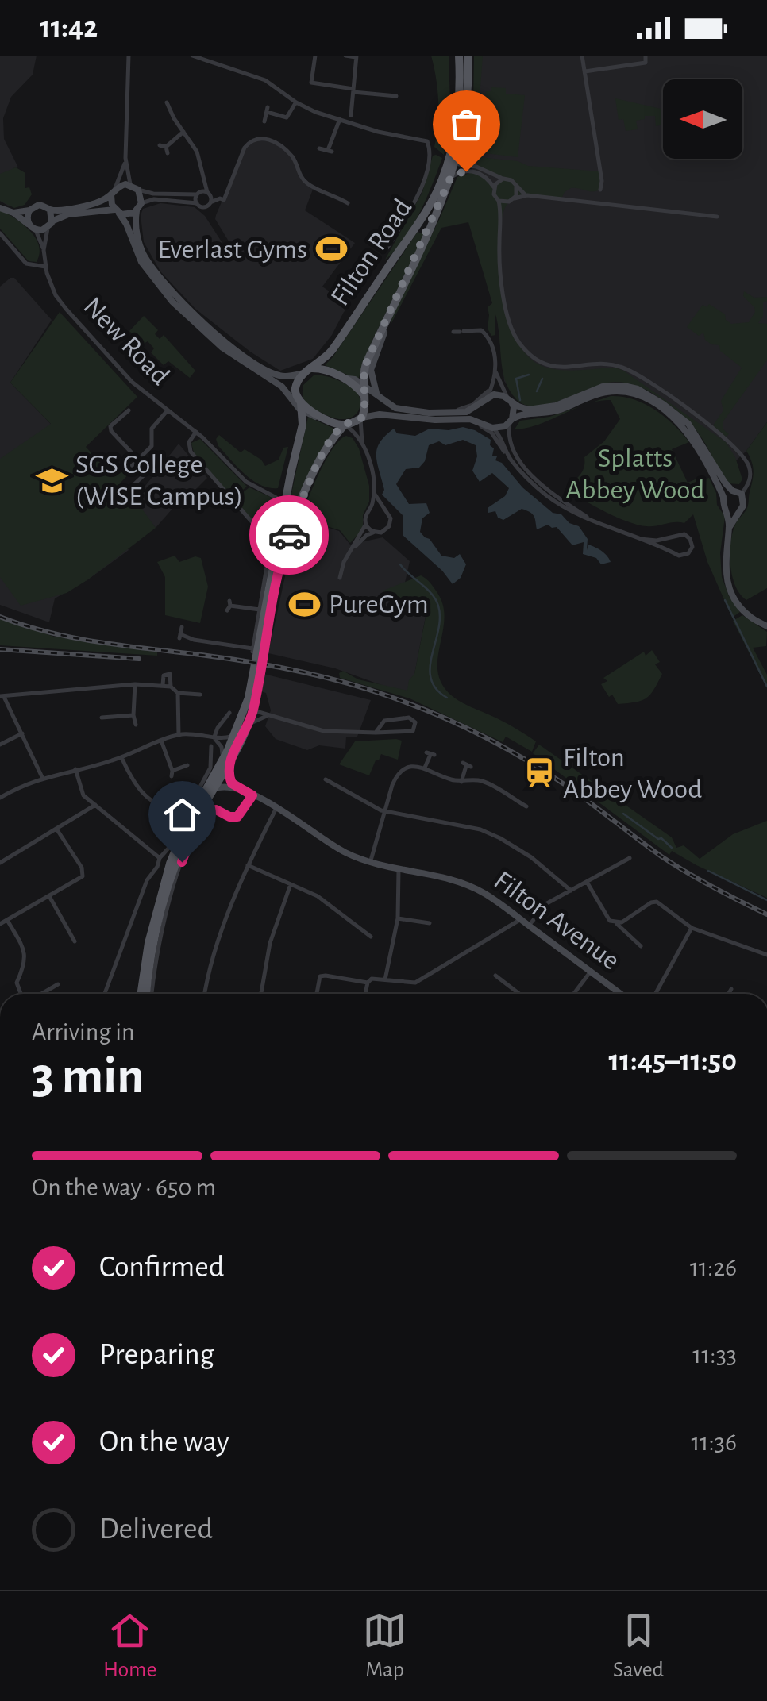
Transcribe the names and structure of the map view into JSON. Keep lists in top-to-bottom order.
{
  "streets": {
    "main road": ["Filton Road"],
    "street": ["New Road", "Filton Avenue"]
  },
  "parks": ["Splatts Abbey Wood"],
  "places": {
    "sports": ["Everlast Gyms", "PureGym"],
    "school or university": ["SGS College (WISE Campus)"],
    "station": ["Filton Abbey Wood"]
  },
  "north": "left",
  "page": {
    "status": "11:42",
    "heading": ["3 min", "Arriving in", "11:45–11:50"],
    "bar": "On the way · 650 m",
    "list": [
      ["Confirmed", "11:26"],
      ["Preparing", "11:33"],
      ["On the way", "11:36"],
      "Delivered"
    ],
    "tabs": ["Home", "Map", "Saved"]
  }
}
